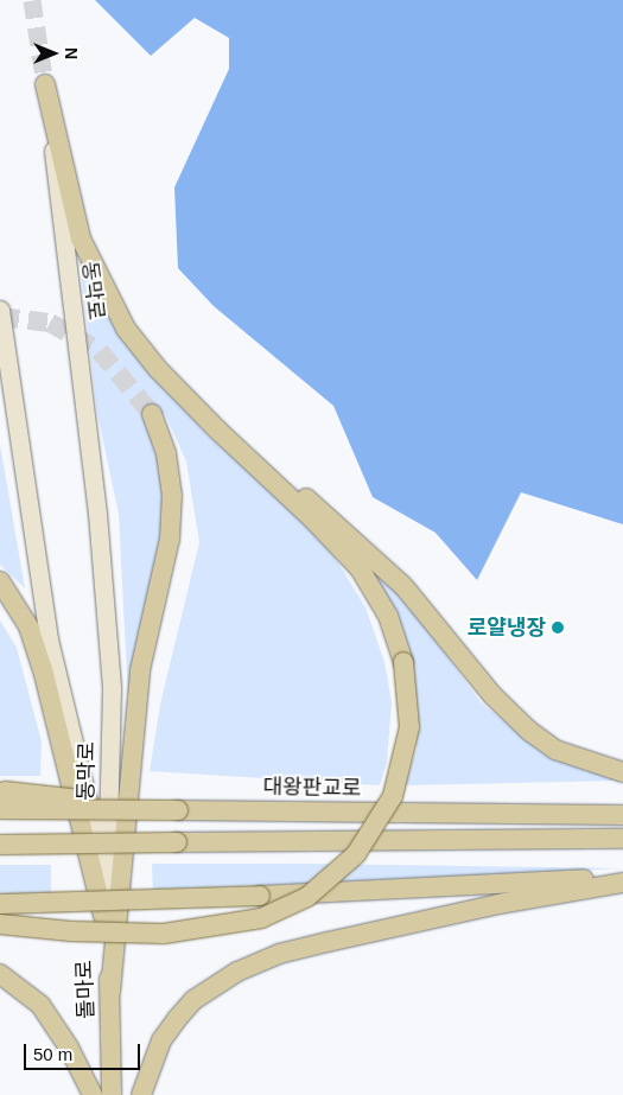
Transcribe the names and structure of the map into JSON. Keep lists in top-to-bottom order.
{
  "streets": {
    "main road": ["동막로", "대왕판교로", "돌마로"]
  },
  "crossings": [
    ["동막로", "돌마로"]
  ],
  "places": ["로얄냉장"],
  "scale_bar": "50 m",
  "north": "right"
}
